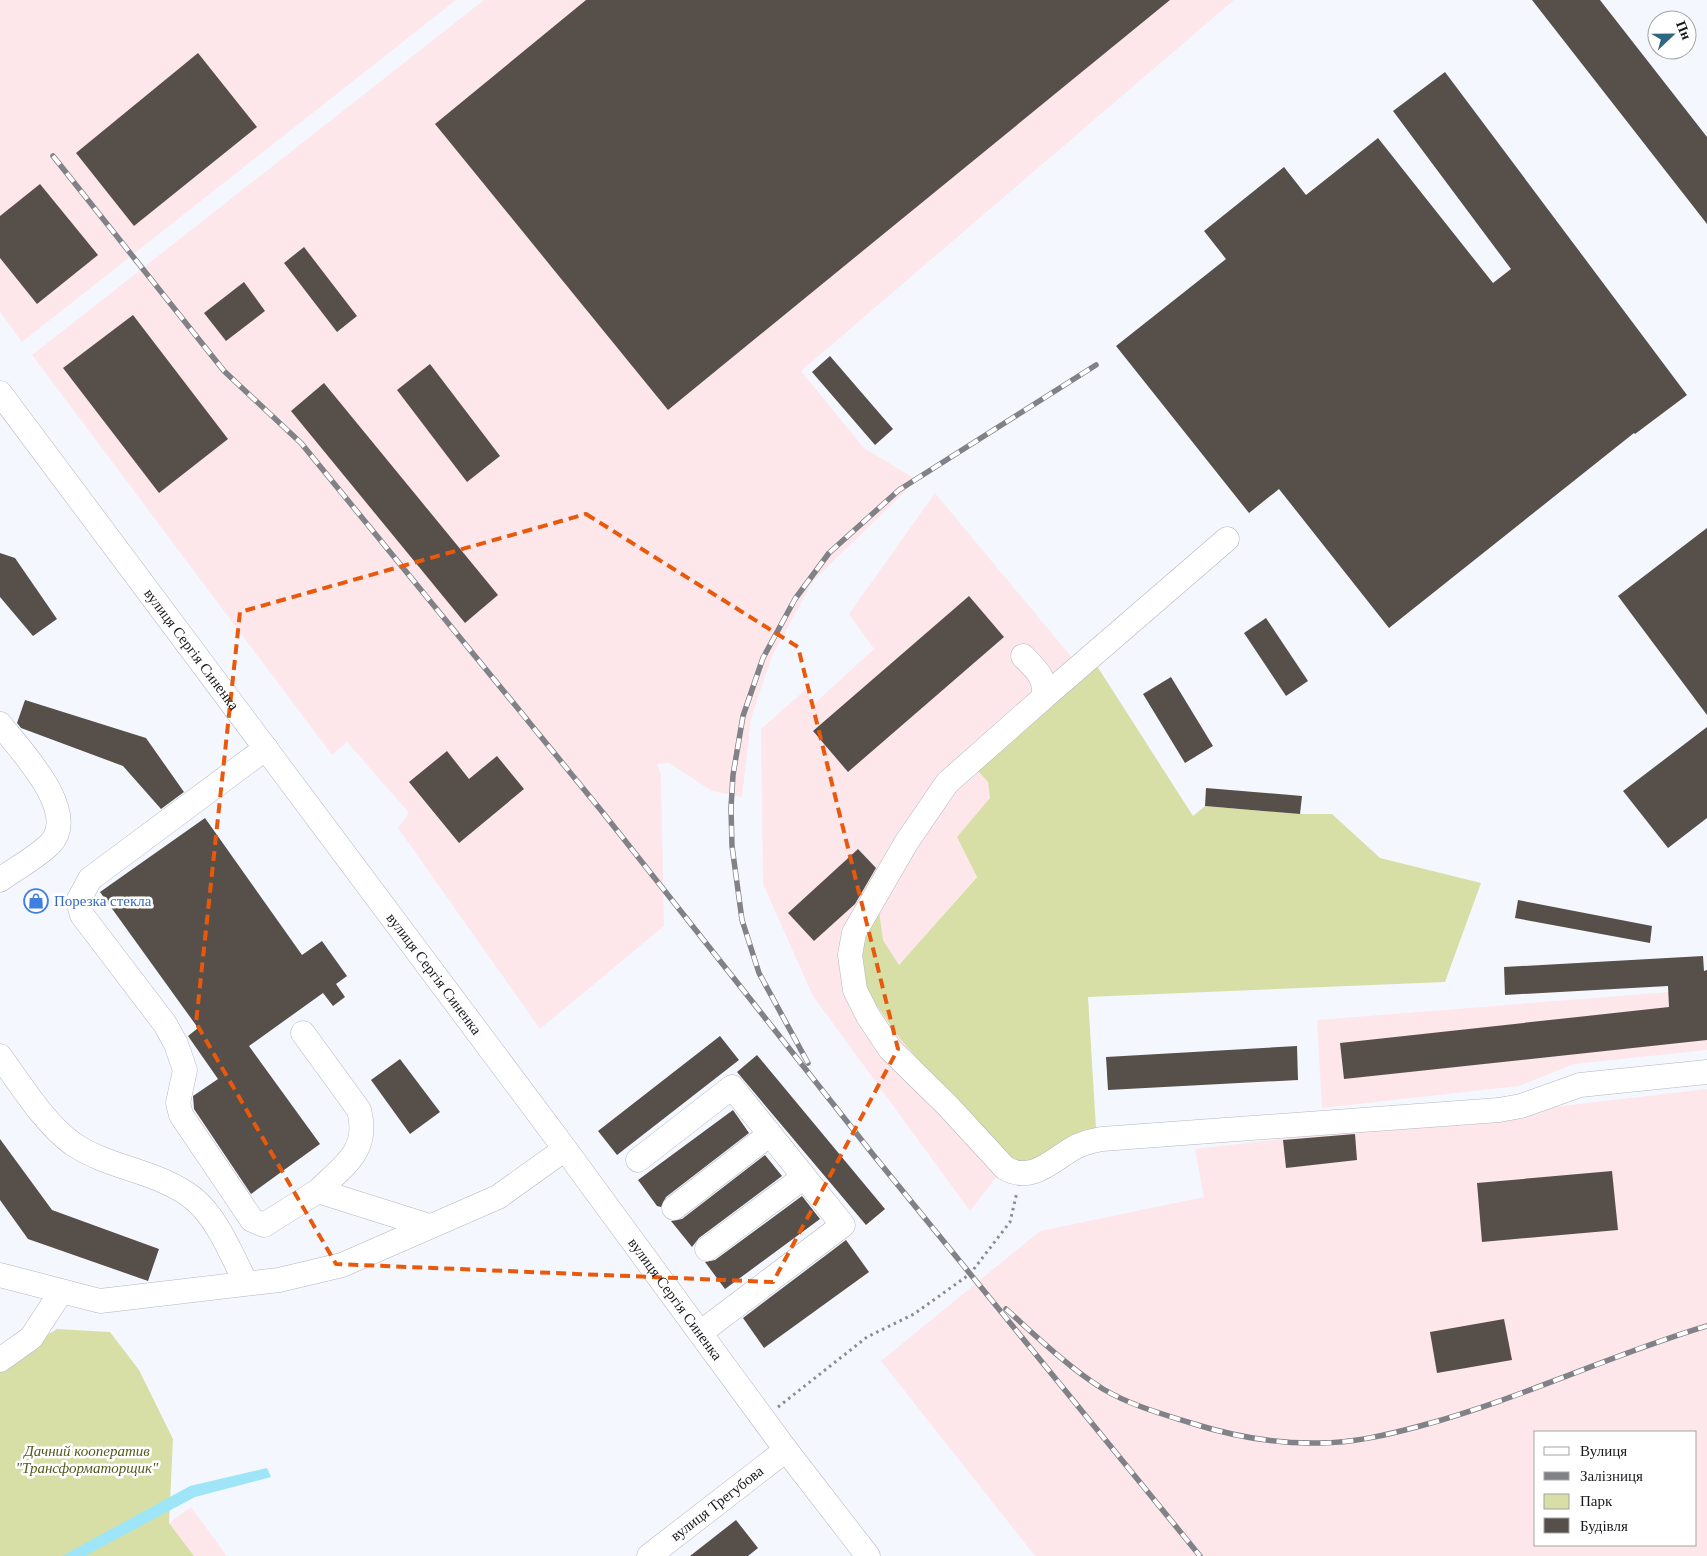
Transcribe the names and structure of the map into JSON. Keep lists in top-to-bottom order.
{
  "streets": {
    "street": ["вулиця Сергія Синенка", "вулиця Трегубова"]
  },
  "crossings": [
    ["вулиця Сергія Синенка", "вулиця Трегубова"]
  ],
  "parks": ["Дачний кооператив \"Трансформаторщик\""],
  "places": {
    "shop": ["Порезка стекла"]
  },
  "legend": [
    "Вулиця",
    "Залізниця",
    "Парк",
    "Будівля"
  ],
  "north": "right"
}
